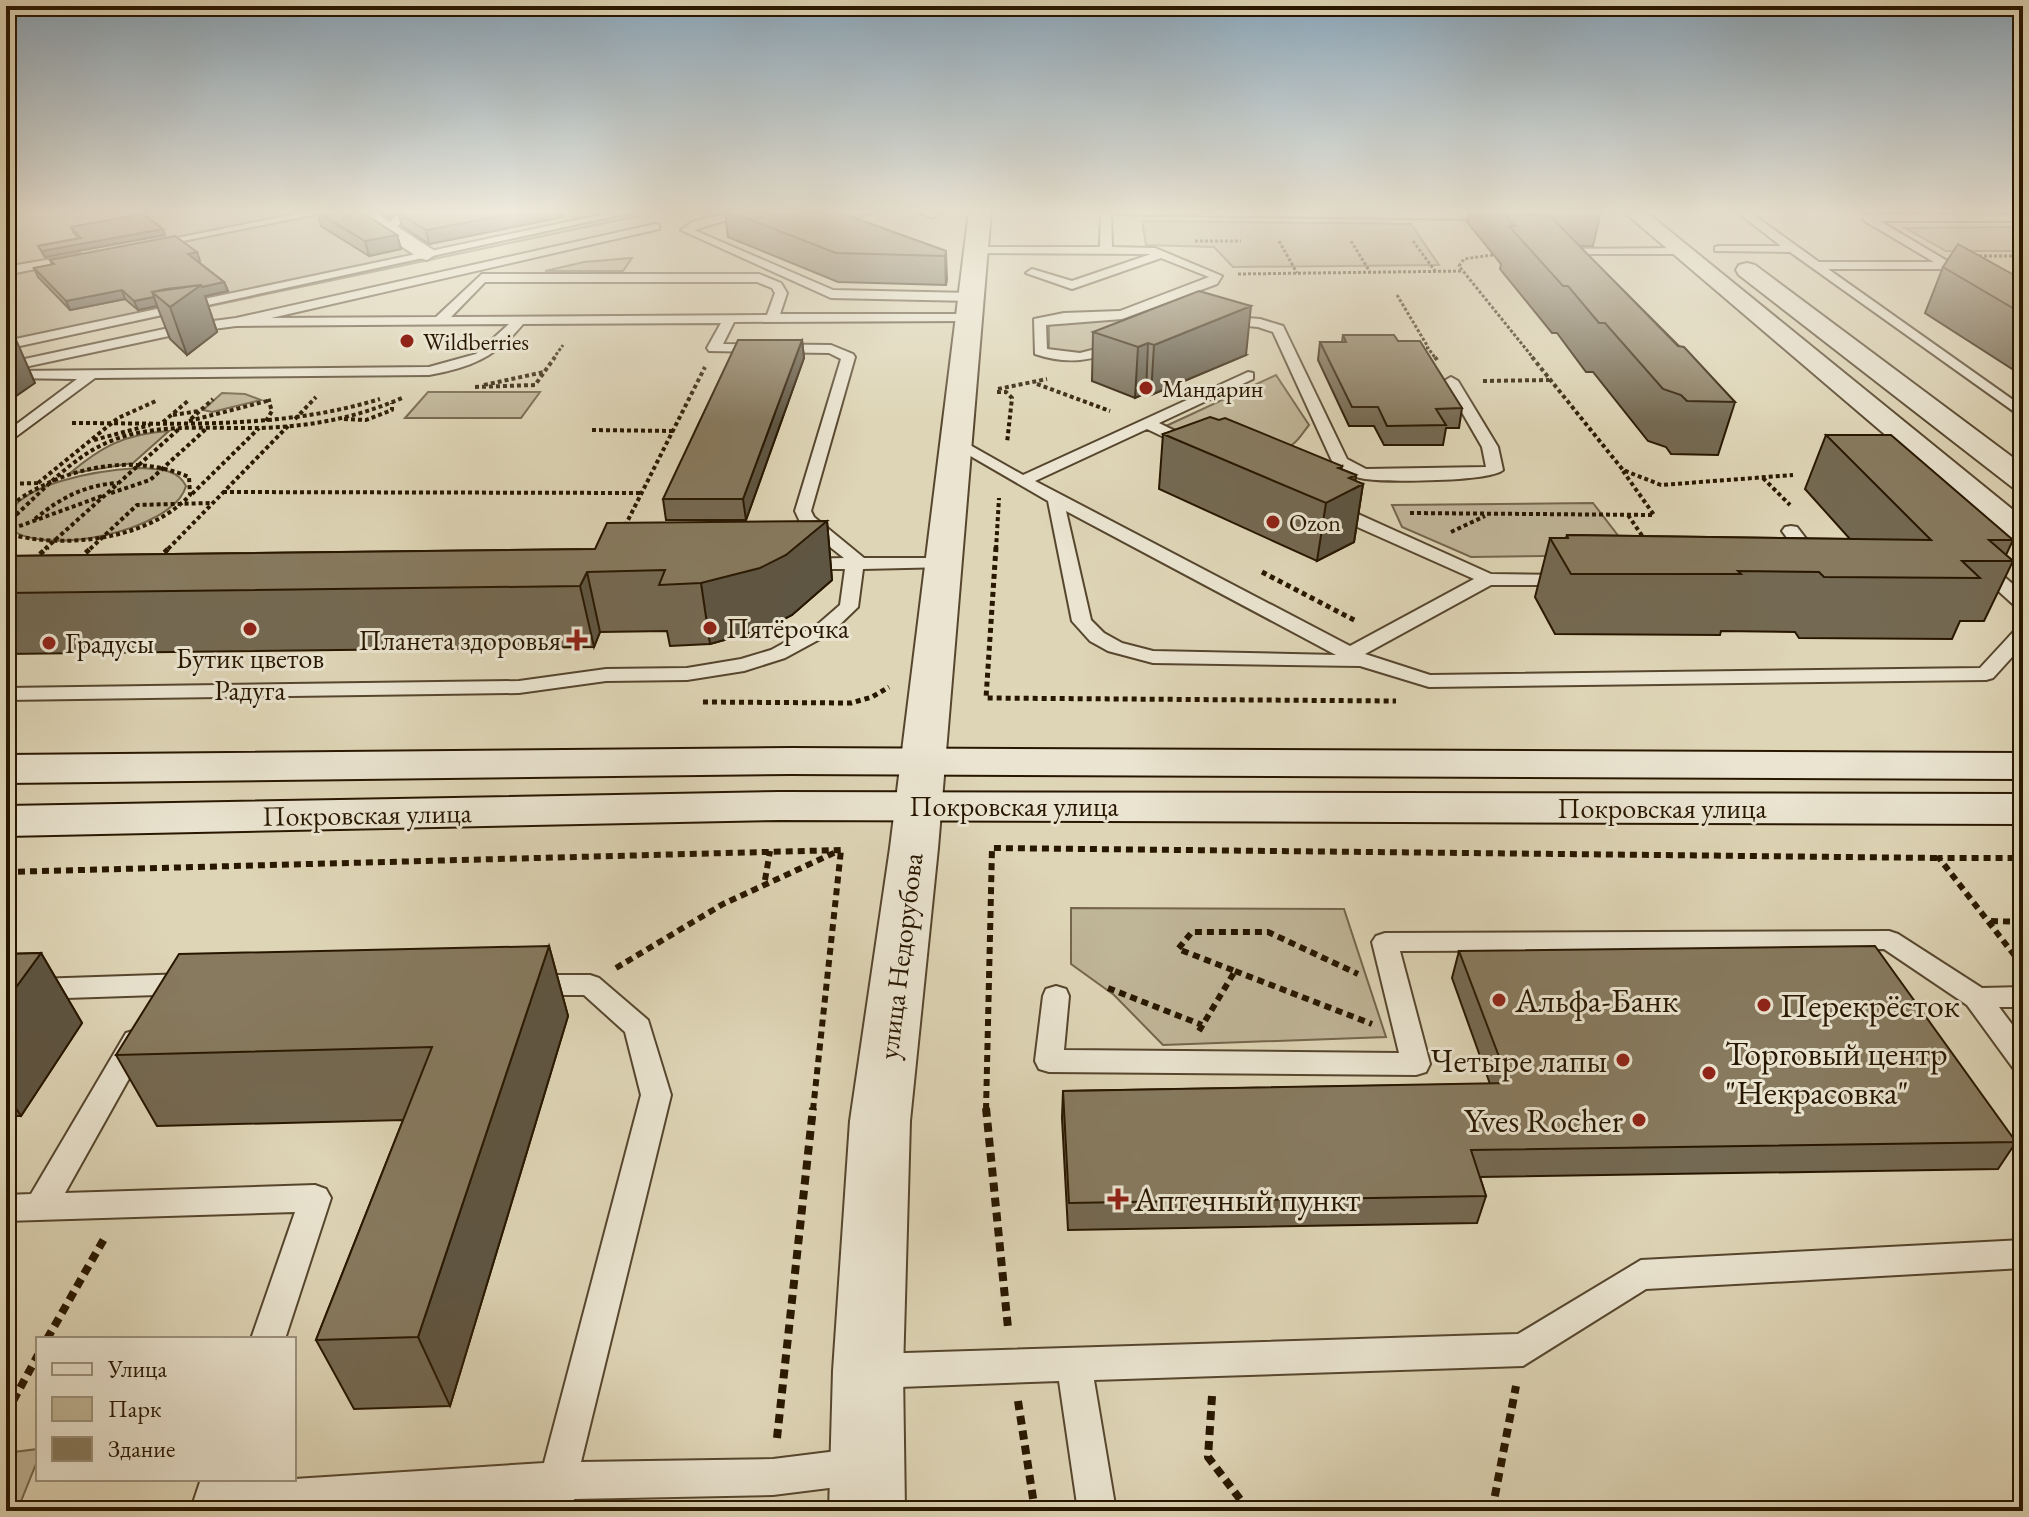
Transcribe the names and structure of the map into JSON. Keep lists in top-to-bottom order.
{
  "streets": {
    "main road": ["Покровская улица", "улица Недорубова"]
  },
  "crossings": [
    ["Покровская улица", "улица Недорубова"]
  ],
  "places": {
    "other": [
      "Wildberries",
      "Мандарин",
      "Ozon",
      "Пятёрочка",
      "Бутик цветов Радуга",
      "Градусы",
      "Альфа-Банк",
      "Перекрёсток",
      "Четыре лапы",
      "Торговый центр \"Некрасовка\"",
      "Yves Rocher"
    ],
    "health": ["Планета здоровья", "Аптечный пункт"]
  },
  "legend": ["Улица", "Парк", "Здание"]
}
